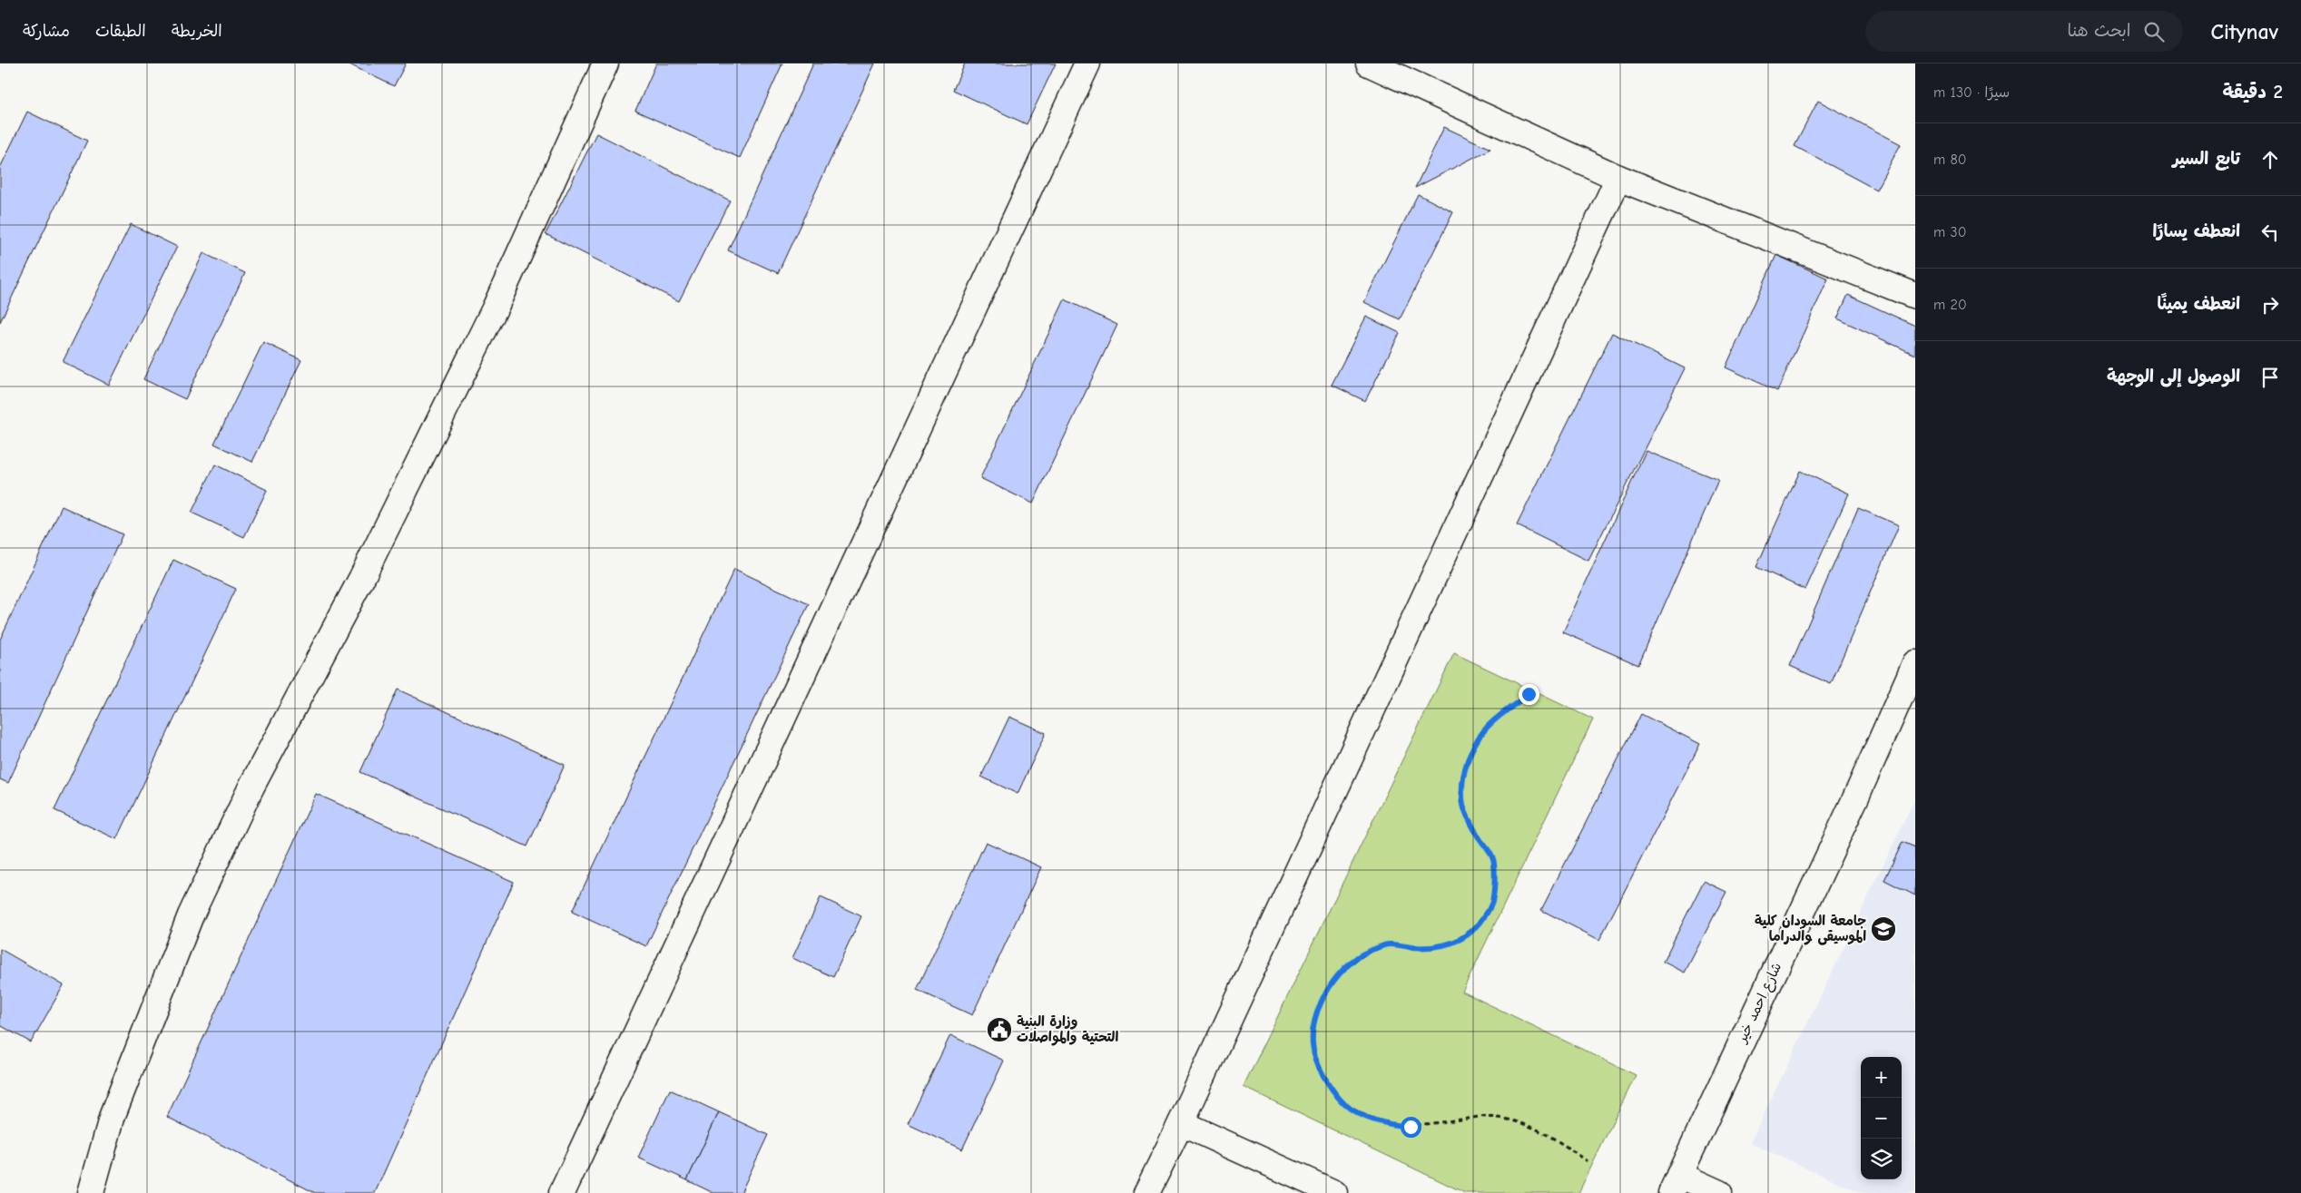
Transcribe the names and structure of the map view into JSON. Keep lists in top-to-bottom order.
{
  "streets": {
    "main road": ["شارع احمد خير"]
  },
  "places": {
    "school or university": ["جامعة السودان كلية الموسيقى والدراما"],
    "public building": ["وزارة البنية التحتية والمواصلات"]
  },
  "page": {
    "header": "Citynav",
    "search": "ابحث هنا",
    "nav": ["الخريطة", "الطبقات", "مشاركة"],
    "heading": ["2 دقيقة", "سيرًا · 130 m"],
    "list": [
      ["تابع السير", "80 m"],
      ["انعطف يسارًا", "30 m"],
      ["انعطف يمينًا", "20 m"],
      "الوصول إلى الوجهة"
    ],
    "map_buttons": ["+", "−"]
  }
}
